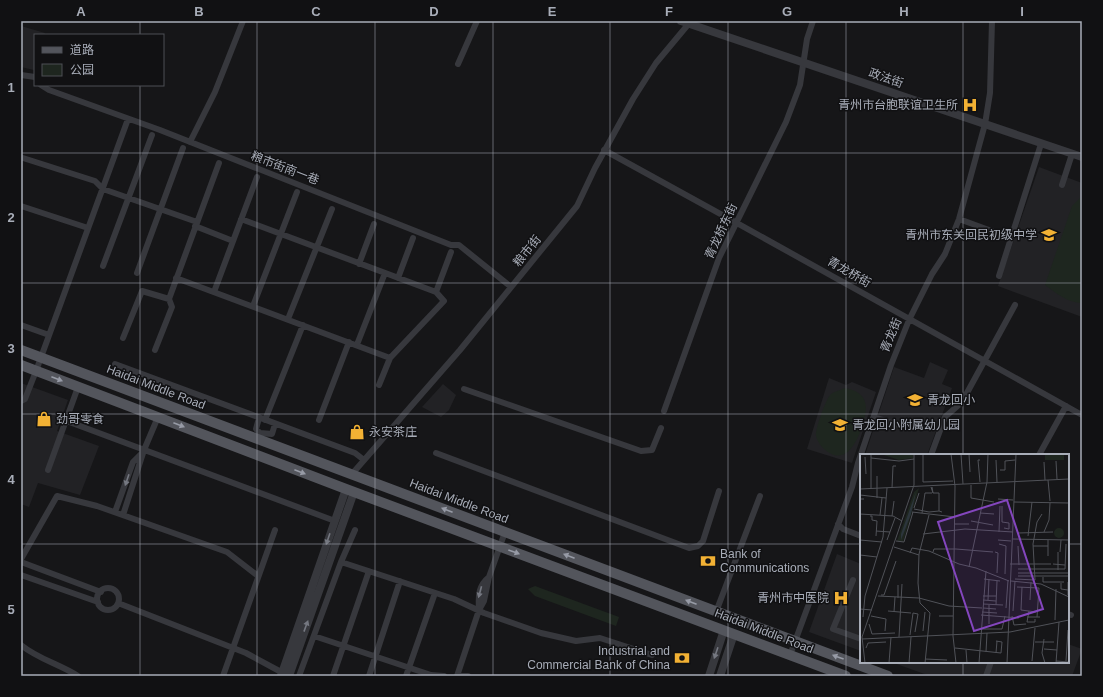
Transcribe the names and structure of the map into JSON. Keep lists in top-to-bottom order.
{
  "streets": {
    "main road": ["Haidai Middle Road"],
    "street": [
      "政法街",
      "粮市街南一巷",
      "青龙桥东街",
      "粮市街",
      "青龙桥街",
      "青龙街"
    ]
  },
  "crossings": [
    ["政法街", "青龙桥东街"],
    ["政法街", "粮市街"],
    ["政法街", "青龙街"],
    ["粮市街南一巷", "粮市街"],
    ["青龙桥东街", "青龙桥街"],
    ["粮市街", "青龙桥街"],
    ["粮市街", "Haidai Middle Road"],
    ["青龙桥街", "青龙街"],
    ["青龙街", "Haidai Middle Road"]
  ],
  "places": {
    "hospital": ["青州市台胞联谊卫生所", "青州市中医院"],
    "school or university": ["青州市东关回民初级中学", "青龙回小", "青龙回小附属幼儿园"],
    "shop": ["劲哥零食", "永安茶庄"],
    "bank": ["Bank of Communications", "Industrial and Commercial Bank of China"]
  },
  "legend": ["道路", "公园"],
  "grid": {
    "columns": [
      "A",
      "B",
      "C",
      "D",
      "E",
      "F",
      "G",
      "H",
      "I"
    ],
    "rows": [
      "1",
      "2",
      "3",
      "4",
      "5"
    ]
  }
}
